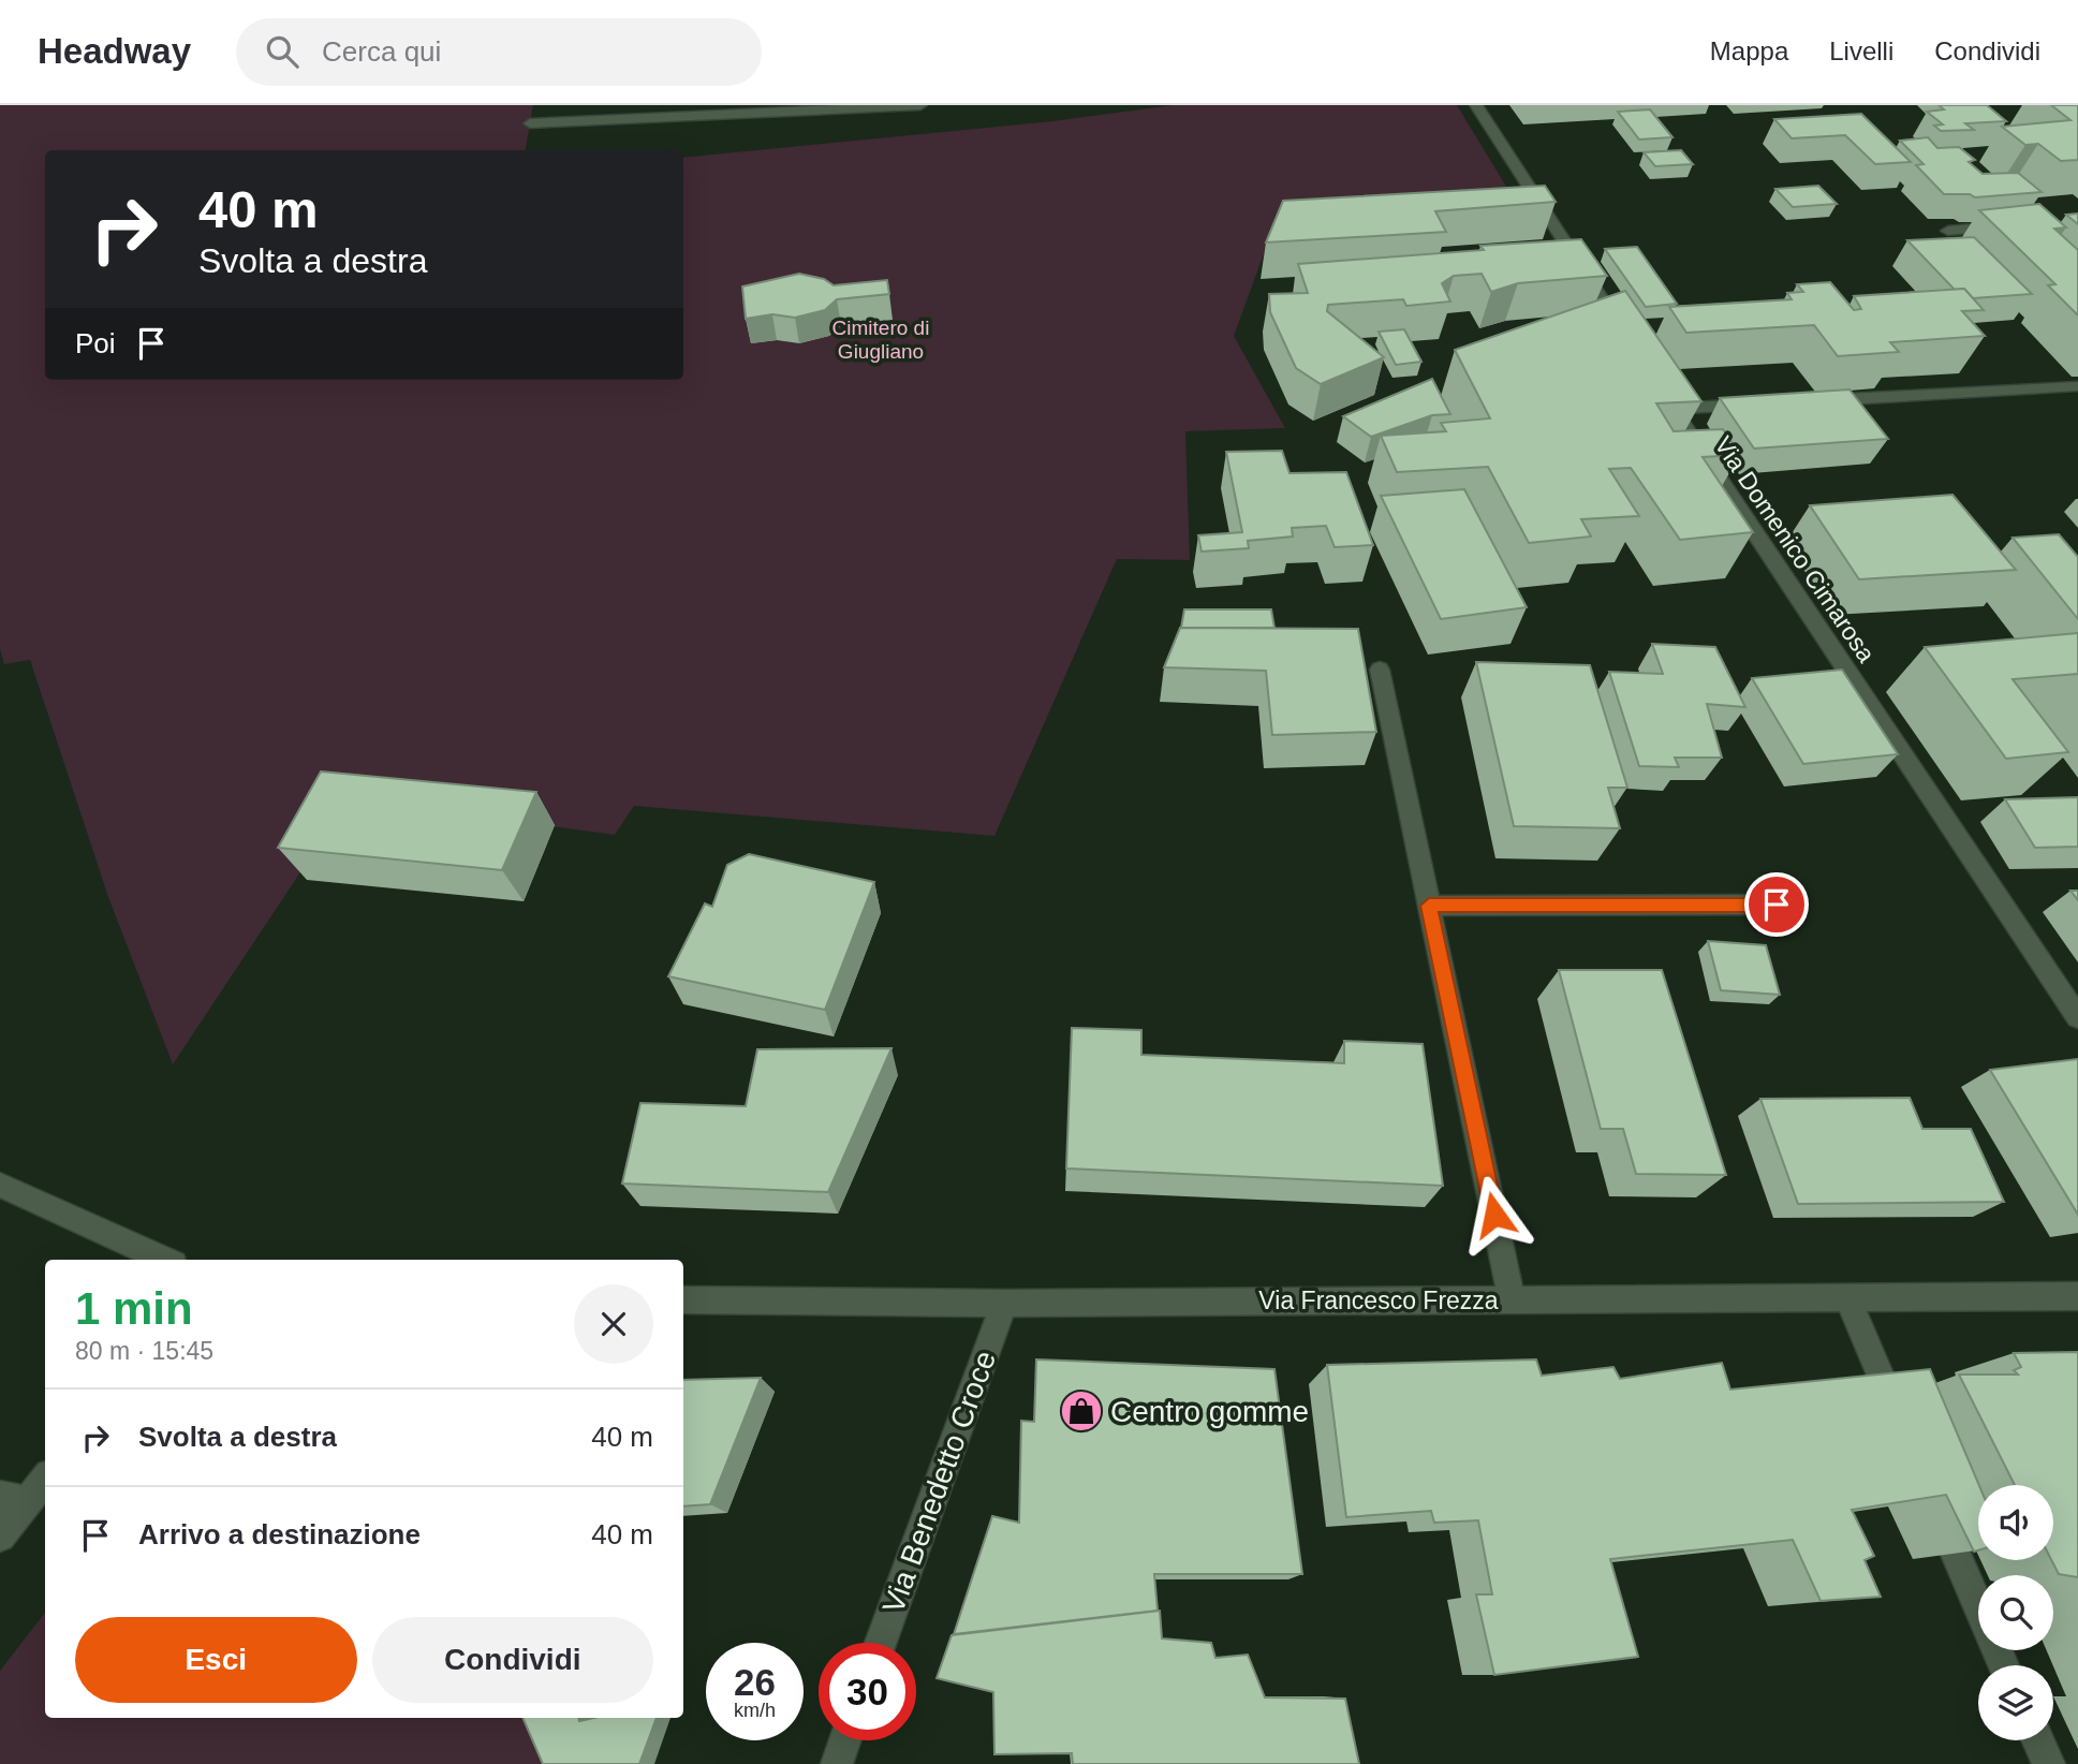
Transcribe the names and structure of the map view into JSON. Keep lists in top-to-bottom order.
{
  "streets": {
    "street": ["Via Domenico Cimarosa", "Via Francesco Frezza", "Via Benedetto Croce"]
  },
  "crossings": [
    ["Via Francesco Frezza", "Via Benedetto Croce"]
  ],
  "parks": ["Cimitero di Giugliano"],
  "places": {
    "shop": ["Centro gomme"]
  },
  "page": {
    "header": "Headway",
    "search": "Cerca qui",
    "nav": ["Mappa", "Livelli", "Condividi"],
    "turn": ["40 m", "Svolta a destra"],
    "then": "Poi",
    "heading": ["1 min", "80 m · 15:45"],
    "list": [
      {
        "name": "Svolta a destra",
        "value": "40 m"
      },
      {
        "name": "Arrivo a destinazione",
        "value": "40 m"
      }
    ],
    "buttons": ["Esci", "Condividi"],
    "speed": "26 km/h",
    "limit": "30"
  }
}
